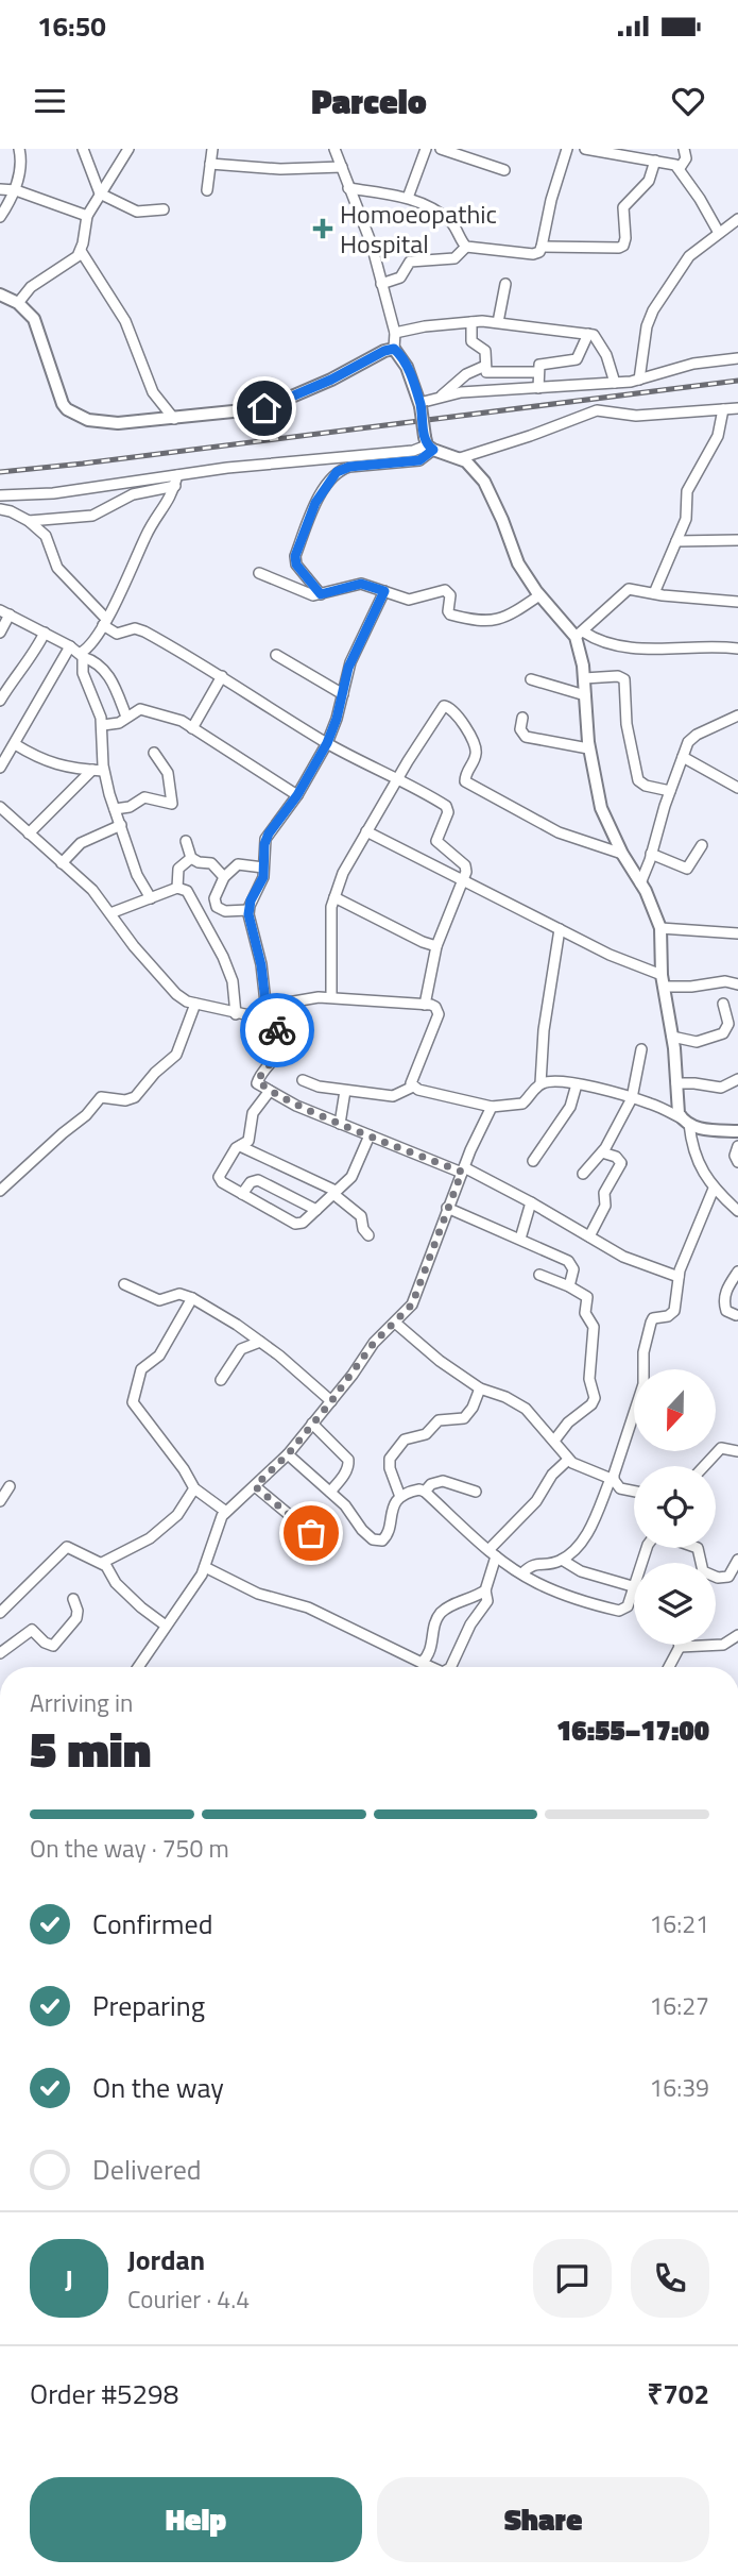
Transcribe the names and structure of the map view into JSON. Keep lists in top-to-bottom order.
{
  "places": {
    "health": ["Homoeopathic Hospital"]
  },
  "north": "bottom",
  "page": {
    "status": "16:50",
    "header": "Parcelo",
    "heading": ["5 min", "Arriving in", "16:55–17:00"],
    "panel": [
      "Jordan",
      "Courier · 4.4",
      "Order #5298",
      "₹702"
    ],
    "bar": "On the way · 750 m",
    "list": [
      ["Confirmed", "16:21"],
      ["Preparing", "16:27"],
      ["On the way", "16:39"],
      "Delivered"
    ],
    "round": "J",
    "buttons": ["Help", "Share"]
  }
}
